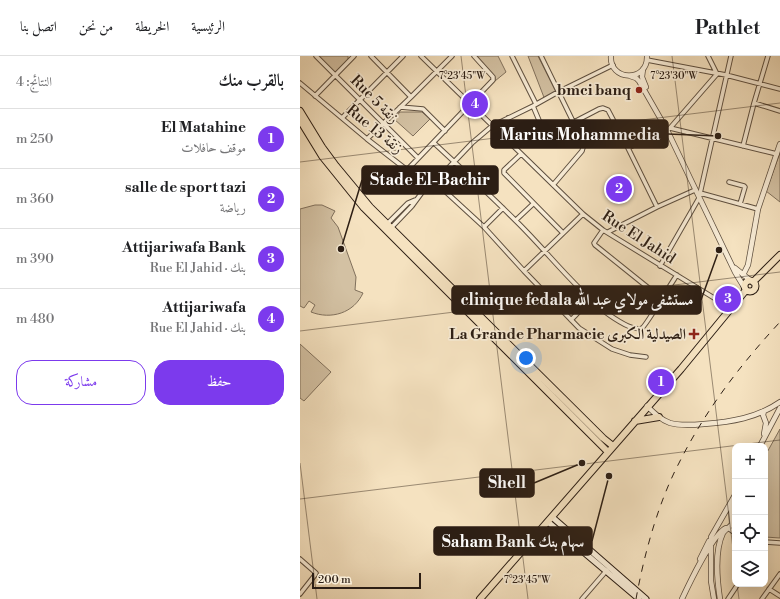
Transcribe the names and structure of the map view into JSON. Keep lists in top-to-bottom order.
{
  "streets": {
    "street": ["Rue 5 زنقة", "Rue 13 زنقة", "Rue El Jahid"]
  },
  "places": {
    "other": [
      "bmci banq",
      "Marius Mohammedia",
      "Stade El-Bachir",
      "clinique fedala مستشفى مولاي عبد الله",
      "Shell",
      "Saham Bank سهام بنك"
    ],
    "health": ["La Grande Pharmacie الصيدلية الكبرى"]
  },
  "scale_bar": "200 m",
  "page": {
    "header": "Pathlet",
    "nav": [
      "الرئيسية",
      "الخريطة",
      "من نحن",
      "اتصل بنا"
    ],
    "heading": ["بالقرب منك", "النتائج: 4"],
    "pins": [
      "4",
      "2",
      "3",
      "1"
    ],
    "list": [
      {
        "mark": "1",
        "name": "El Matahine",
        "note": "موقف حافلات",
        "value": "250 m"
      },
      {
        "mark": "2",
        "name": "salle de sport tazi",
        "note": "رياضة",
        "value": "360 m"
      },
      {
        "mark": "3",
        "name": "Attijariwafa Bank",
        "note": "بنك · Rue El Jahid",
        "value": "390 m"
      },
      {
        "mark": "4",
        "name": "Attijariwafa",
        "note": "بنك · Rue El Jahid",
        "value": "480 m"
      }
    ],
    "buttons": ["حفظ", "مشاركة"],
    "map_buttons": ["+", "−"],
    "scale": "200 m"
  },
  "coordinates": ["7°23'45\"W", "7°23'30\"W"]
}
